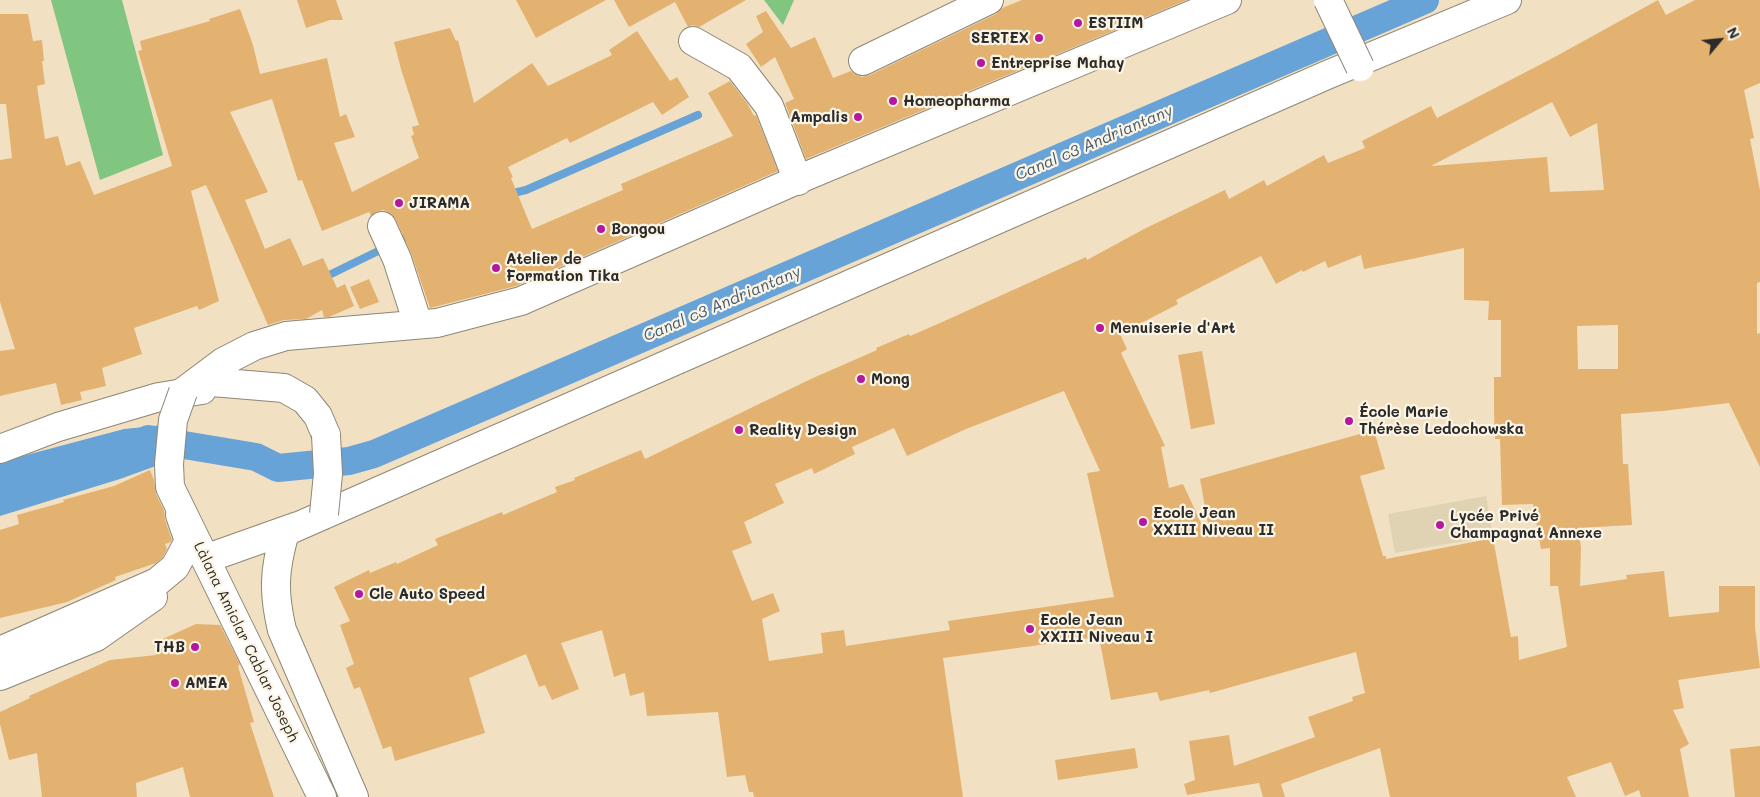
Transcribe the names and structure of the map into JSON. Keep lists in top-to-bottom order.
{
  "streets": {
    "main road": ["Làlana Amiclar Cablar Joseph"]
  },
  "water": ["Canal c3 Andriantany"],
  "places": [
    "ESTIIM",
    "SERTEX",
    "Entreprise Mahay",
    "Homeopharma",
    "Ampalis",
    "JIRAMA",
    "Bongou",
    "Atelier de Formation Tika",
    "Menuiserie d'Art",
    "Mong",
    "École Marie Thérèse Ledochowska",
    "Reality Design",
    "Ecole Jean XXIII Niveau II",
    "Lycée Privé Champagnat Annexe",
    "Cle Auto Speed",
    "Ecole Jean XXIII Niveau I",
    "THB",
    "AMEA"
  ],
  "north": "top right"
}
